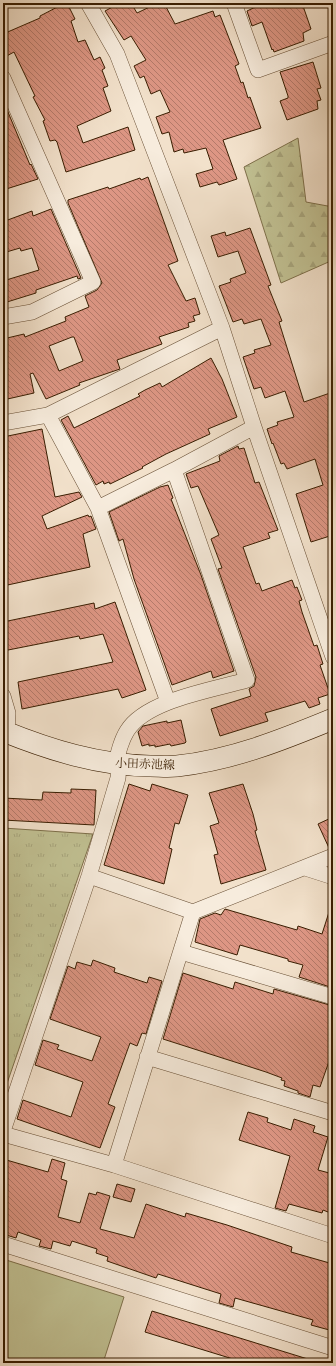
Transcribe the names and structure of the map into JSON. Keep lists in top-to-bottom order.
{
  "streets": {
    "street": ["小田赤池線"]
  }
}
